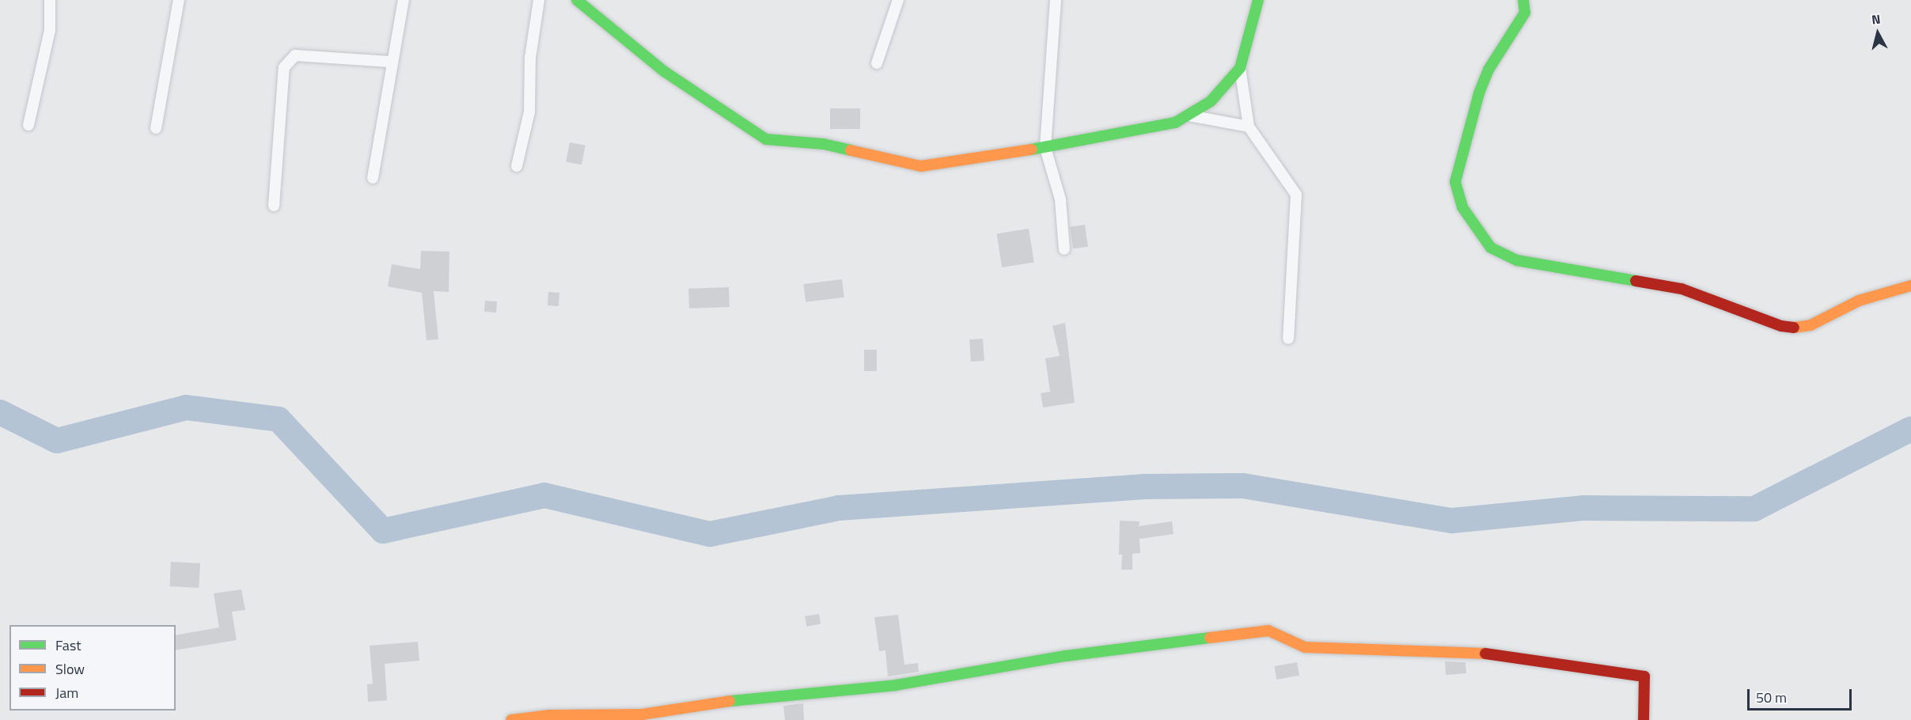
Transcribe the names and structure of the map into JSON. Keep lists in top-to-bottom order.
{
  "legend": ["Fast", "Slow", "Jam"],
  "scale_bar": "50 m",
  "north": "top"
}
